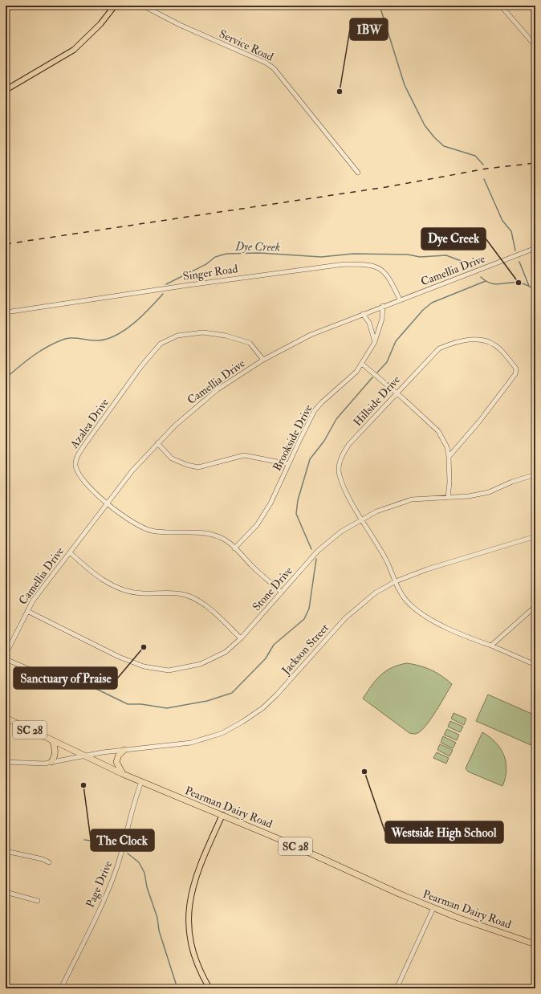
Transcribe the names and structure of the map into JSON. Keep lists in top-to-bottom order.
{
  "streets": {
    "highway": ["SC 28", "Pearman Dairy Road"],
    "street": [
      "Service Road",
      "Camellia Drive",
      "Singer Road",
      "Hillside Drive",
      "Azalea Drive",
      "Brookside Drive",
      "Stone Drive",
      "Jackson Street",
      "Page Drive"
    ]
  },
  "crossings": [
    ["Camellia Drive", "Singer Road"],
    ["Camellia Drive", "Azalea Drive"],
    ["Camellia Drive", "Brookside Drive"],
    ["Camellia Drive", "Stone Drive"],
    ["Hillside Drive", "Stone Drive"],
    ["Hillside Drive", "Jackson Street"],
    ["Azalea Drive", "Brookside Drive"],
    ["Azalea Drive", "Stone Drive"],
    ["Jackson Street", "Pearman Dairy Road"],
    ["Pearman Dairy Road", "Page Drive"]
  ],
  "water": ["Dye Creek"],
  "places": [
    "IBW",
    "Dye Creek",
    "Sanctuary of Praise",
    "Westside High School",
    "The Clock"
  ]
}
